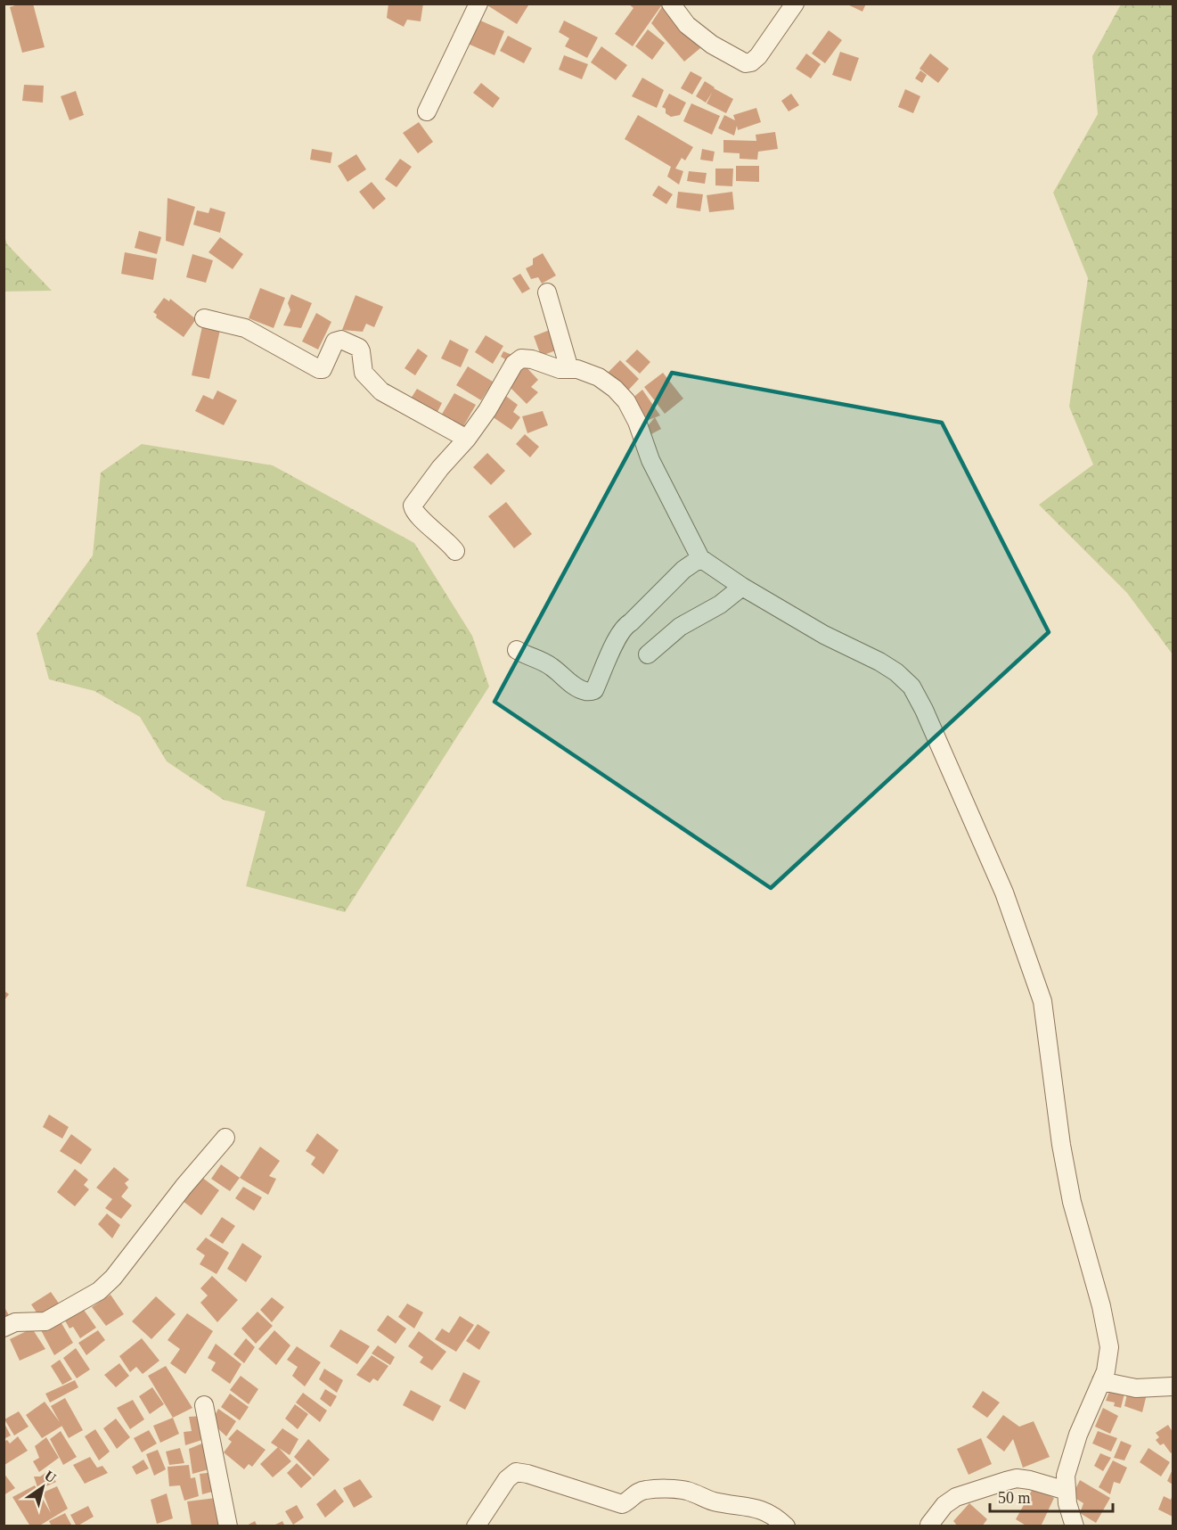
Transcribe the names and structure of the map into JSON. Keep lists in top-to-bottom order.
{
  "scale_bar": "50 m",
  "north": "top right"
}
